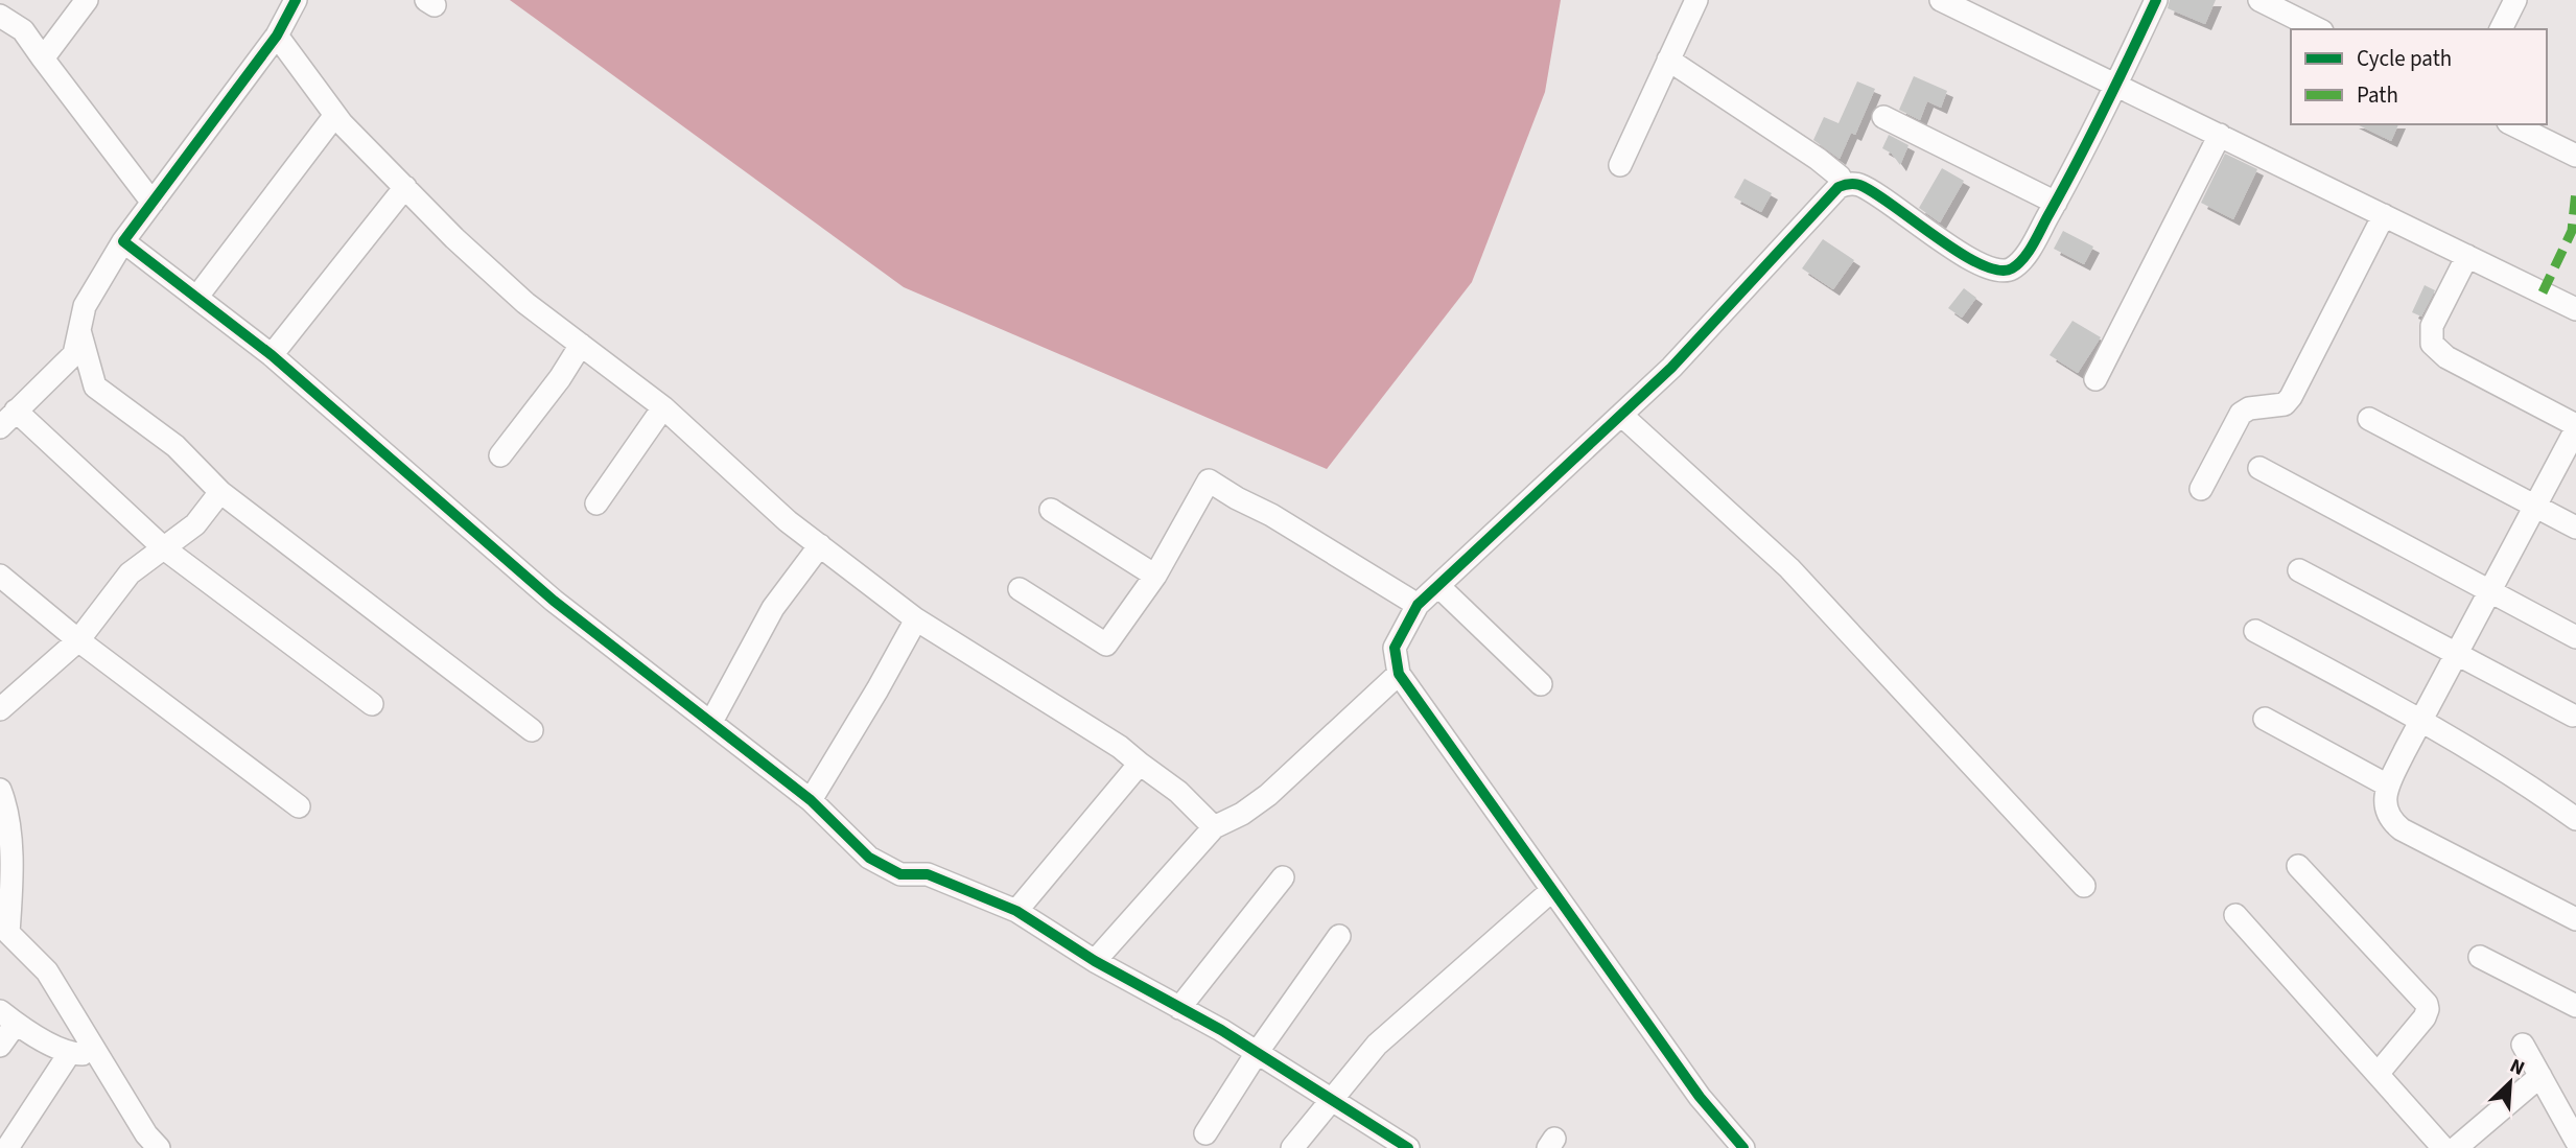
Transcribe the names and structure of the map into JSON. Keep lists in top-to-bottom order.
{
  "legend": ["Cycle path", "Path"],
  "north": "top right"
}
